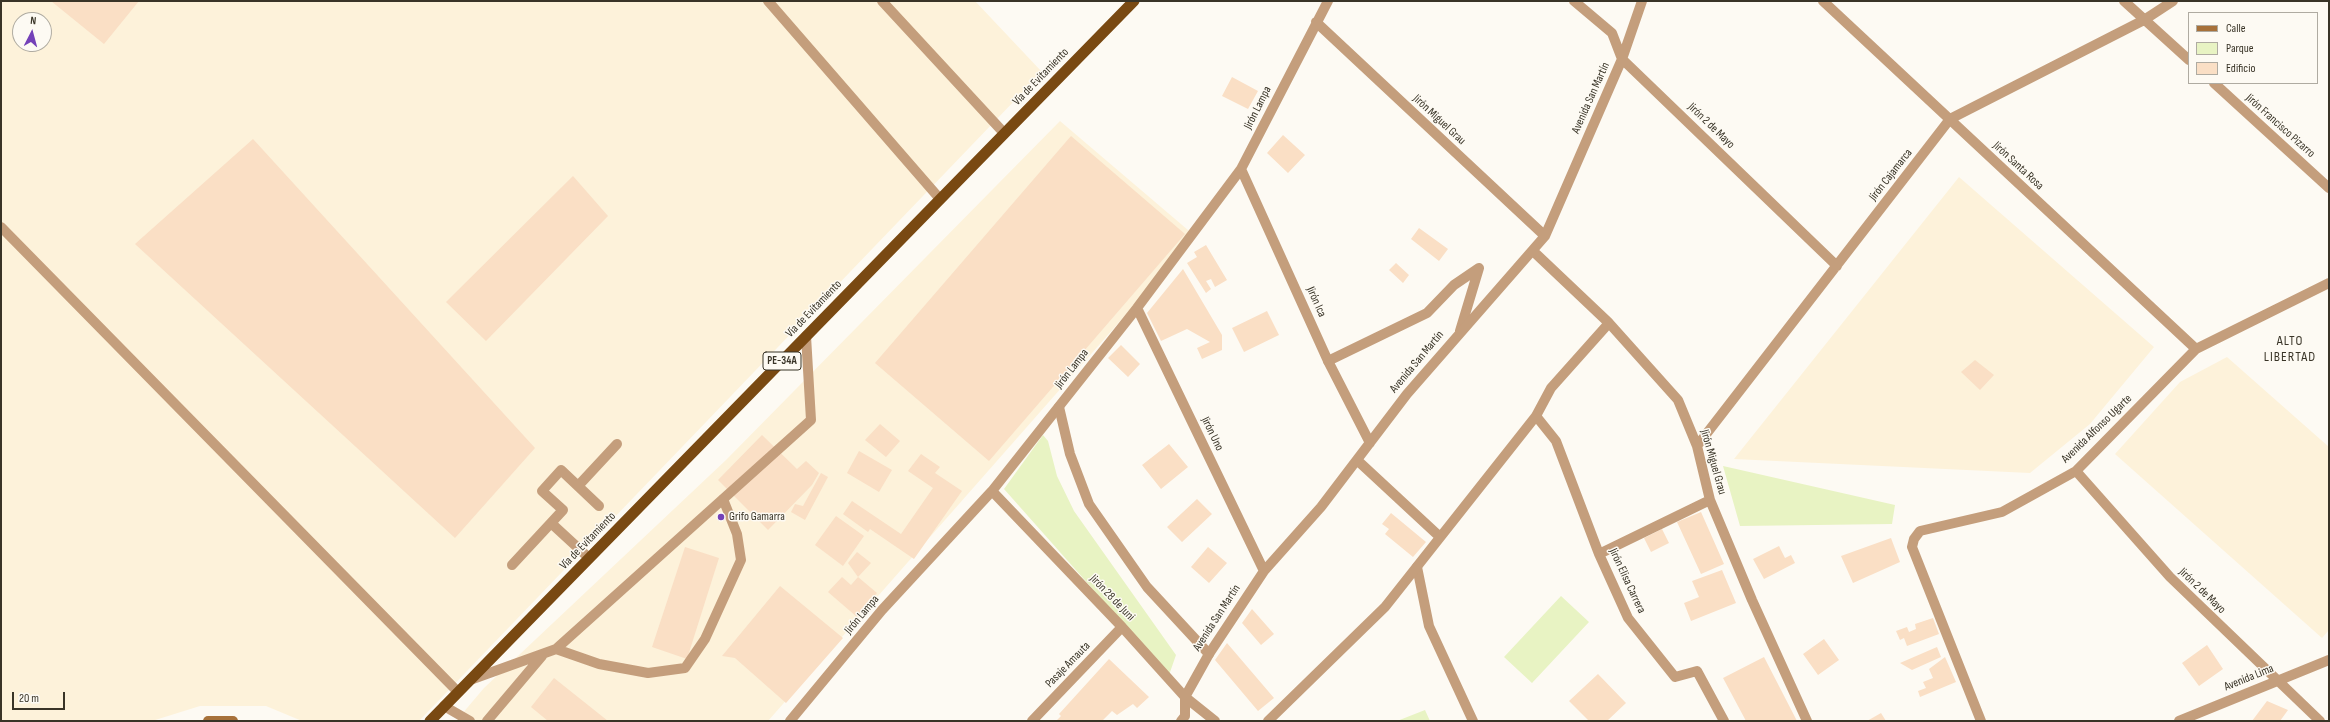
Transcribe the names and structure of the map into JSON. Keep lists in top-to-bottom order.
{
  "streets": {
    "highway": ["Vía de Evitamiento", "PE-34A"],
    "street": [
      "Avenida San Martín",
      "Jirón Lampa",
      "Jirón Miguel Grau",
      "Jirón 2 de Mayo",
      "Jirón Francisco Pizarro",
      "Jirón Santa Rosa",
      "Jirón Cajamarca",
      "Jirón Ica",
      "Avenida Alfonso Ugarte",
      "Jirón Uno",
      "Jirón Elisa Carrera",
      "Jirón 28 de Juni",
      "Pasaje Amauta",
      "Avenida Lima"
    ]
  },
  "crossings": [
    ["Avenida San Martín", "Jirón Miguel Grau"],
    ["Avenida San Martín", "Jirón 2 de Mayo"],
    ["Avenida San Martín", "Jirón Ica"],
    ["Avenida San Martín", "Jirón Uno"],
    ["Avenida San Martín", "Jirón 28 de Juni"],
    ["Jirón Lampa", "Jirón Miguel Grau"],
    ["Jirón Lampa", "Jirón Ica"],
    ["Jirón Lampa", "Jirón Uno"],
    ["Jirón Lampa", "Jirón 28 de Juni"],
    ["Jirón Miguel Grau", "Jirón Cajamarca"],
    ["Jirón 2 de Mayo", "Jirón Cajamarca"],
    ["Jirón 2 de Mayo", "Avenida Alfonso Ugarte"],
    ["Jirón 2 de Mayo", "Avenida Lima"],
    ["Jirón Santa Rosa", "Jirón Cajamarca"],
    ["Jirón Santa Rosa", "Avenida Alfonso Ugarte"],
    ["Jirón 28 de Juni", "Pasaje Amauta"]
  ],
  "districts": ["ALTO LIBERTAD"],
  "places": ["Grifo Gamarra"],
  "legend": ["Calle", "Parque", "Edificio"],
  "scale_bar": "20 m",
  "north": "top"
}
